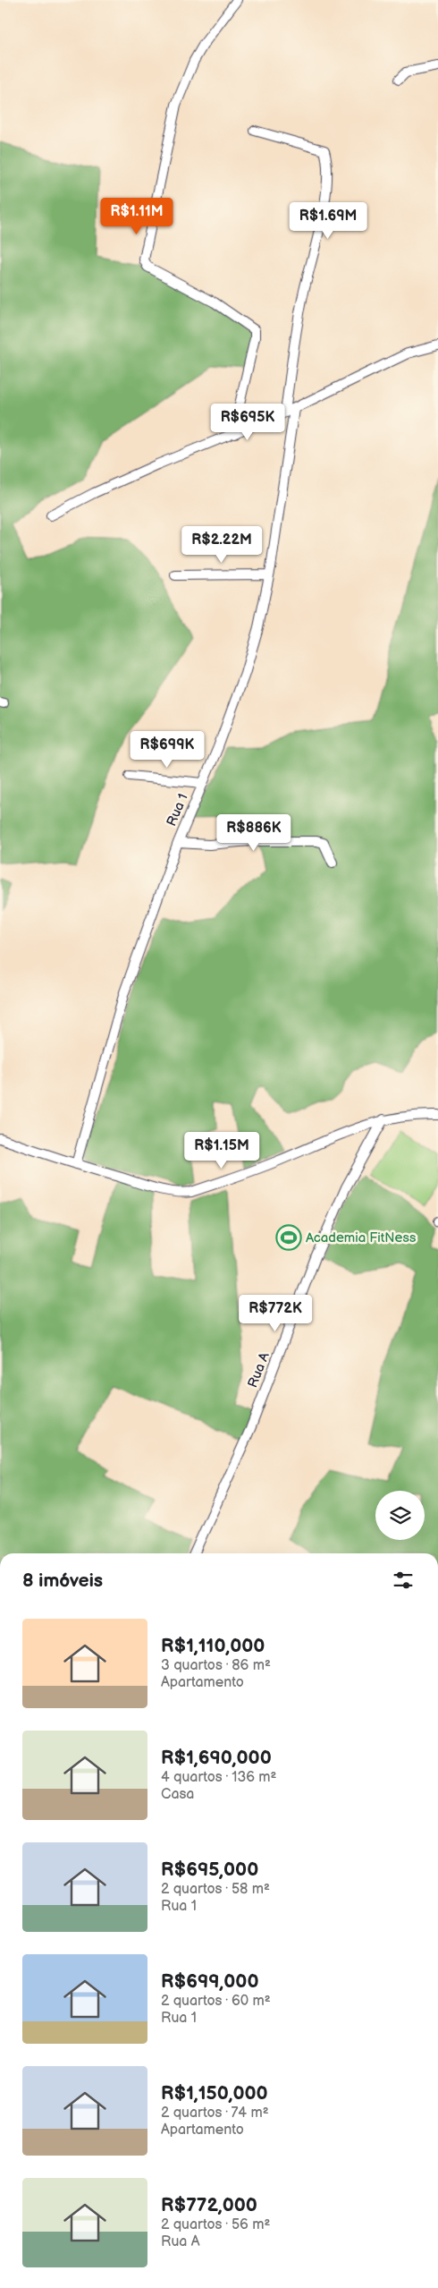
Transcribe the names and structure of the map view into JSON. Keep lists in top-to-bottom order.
{
  "streets": {
    "street": ["Rua 1", "Rua A"]
  },
  "places": {
    "sports": ["Academia FitNess"]
  },
  "page": {
    "price": [
      "R$1.11M",
      "R$1.69M",
      "R$695K",
      "R$2.22M",
      "R$699K",
      "R$886K",
      "R$1.15M",
      "R$772K"
    ],
    "heading": "8 imóveis",
    "list": [
      {
        "name": "R$1,110,000",
        "note": "3 quartos · 86 m² · Apartamento"
      },
      {
        "name": "R$1,690,000",
        "note": "4 quartos · 136 m² · Casa"
      },
      {
        "name": "R$695,000",
        "note": "2 quartos · 58 m² · Rua 1"
      },
      {
        "name": "R$699,000",
        "note": "2 quartos · 60 m² · Rua 1"
      },
      {
        "name": "R$1,150,000",
        "note": "2 quartos · 74 m² · Apartamento"
      },
      {
        "name": "R$772,000",
        "note": "2 quartos · 56 m² · Rua A"
      }
    ]
  }
}
